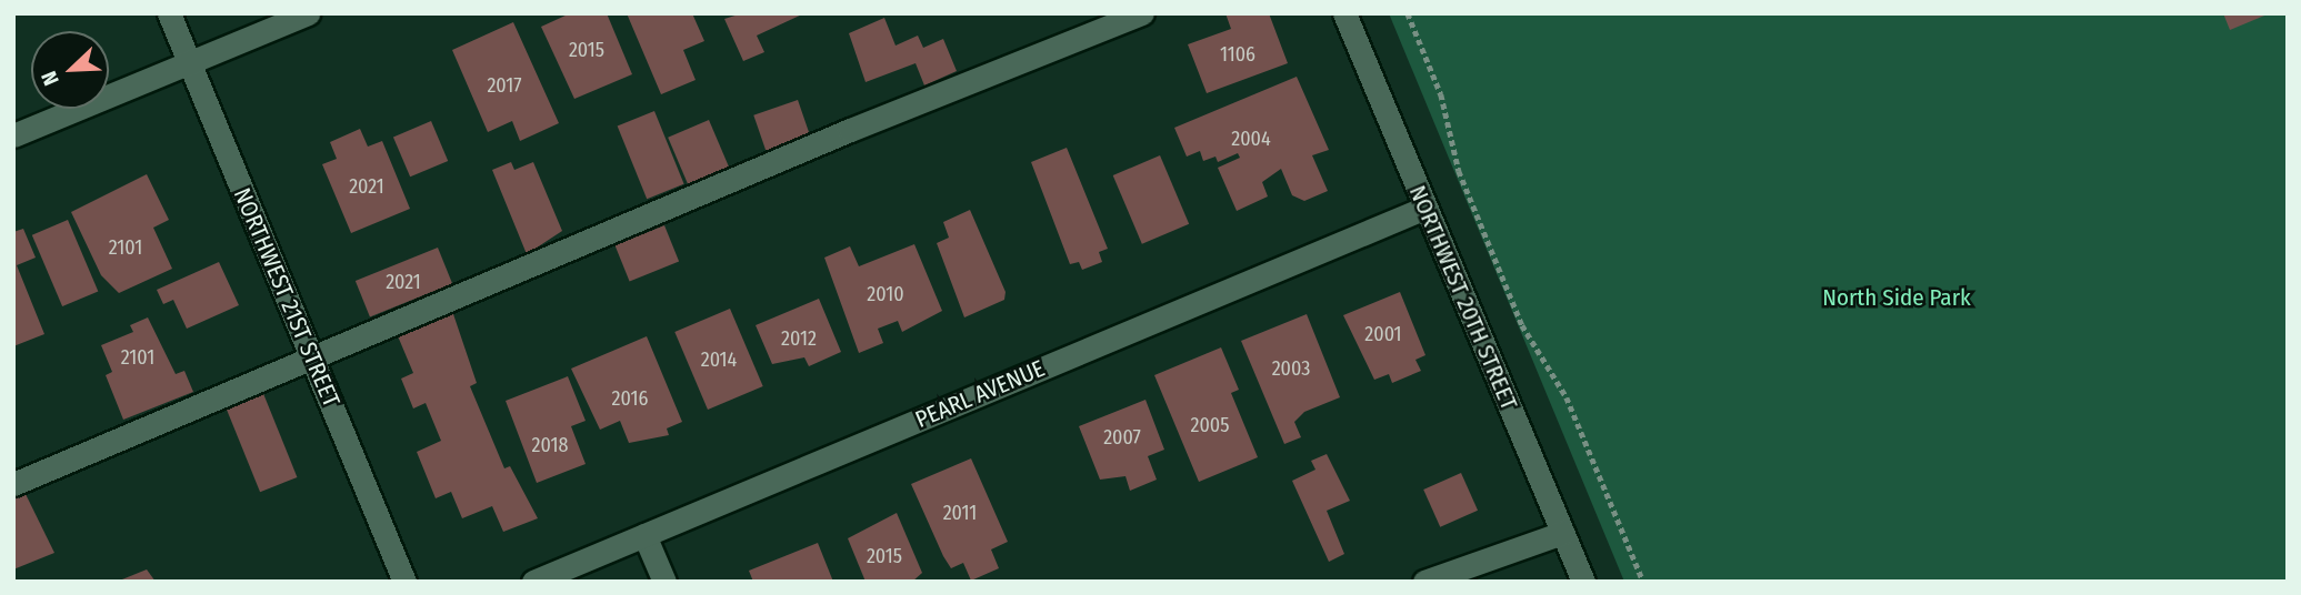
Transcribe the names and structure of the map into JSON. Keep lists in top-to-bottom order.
{
  "streets": {
    "street": ["NORTHWEST 21ST STREET", "NORTHWEST 20TH STREET", "PEARL AVENUE"]
  },
  "crossings": [
    ["NORTHWEST 20TH STREET", "PEARL AVENUE"]
  ],
  "parks": ["North Side Park"],
  "house_numbers": [
    "2015",
    "1106",
    "2017",
    "2004",
    "2021",
    "2101",
    "2021",
    "2010",
    "2001",
    "2012",
    "2101",
    "2014",
    "2003",
    "2016",
    "2005",
    "2007",
    "2018",
    "2011",
    "2015"
  ],
  "north": "bottom left"
}
